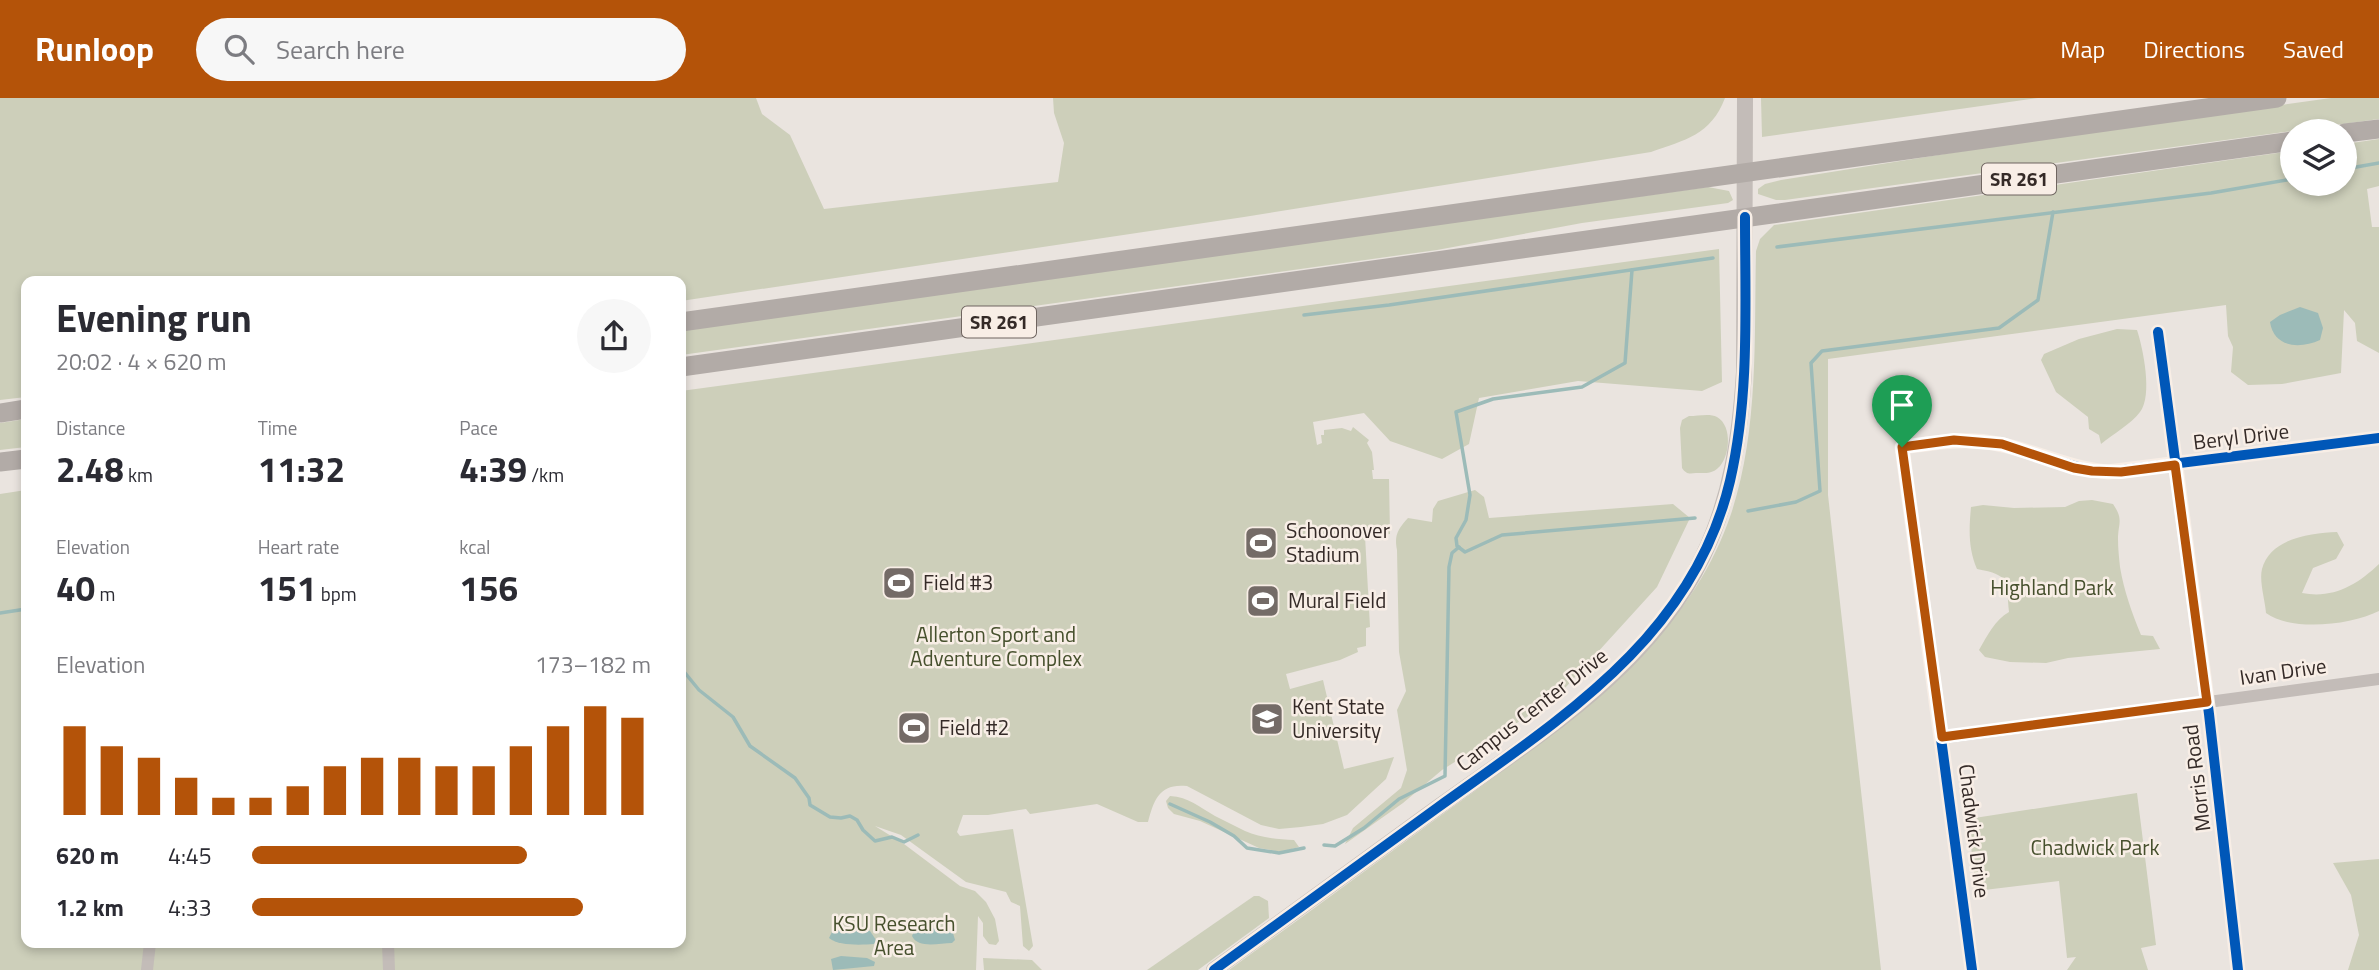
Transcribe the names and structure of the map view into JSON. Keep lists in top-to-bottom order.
{
  "streets": {
    "main road": ["SR 261"],
    "street": [
      "Beryl Drive",
      "Ivan Drive",
      "Campus Center Drive",
      "Morris Road",
      "Chadwick Drive"
    ]
  },
  "crossings": [
    ["SR 261", "Campus Center Drive"],
    ["Beryl Drive", "Morris Road"],
    ["Beryl Drive", "Chadwick Drive"],
    ["Ivan Drive", "Morris Road"],
    ["Ivan Drive", "Chadwick Drive"]
  ],
  "parks": [
    "Highland Park",
    "Allerton Sport and Adventure Complex",
    "Chadwick Park",
    "KSU Research Area"
  ],
  "places": {
    "sports": [
      "Schoonover Stadium",
      "Field #3",
      "Mural Field",
      "Field #2"
    ],
    "school or university": ["Kent State University"]
  },
  "page": {
    "header": "Runloop",
    "search": "Search here",
    "nav": ["Map", "Directions", "Saved"],
    "heading": ["Evening run", "20:02 · 4 × 620 m"],
    "stats": [
      ["Distance", "2.48 km"],
      ["Time", "11:32"],
      ["Pace", "4:39 /km"],
      ["Elevation", "40 m"],
      ["Heart rate", "151 bpm"],
      ["kcal", "156"]
    ],
    "chart": ["Elevation", "173–182 m"],
    "list": [
      {
        "name": "620 m",
        "note": "4:45"
      },
      {
        "name": "1.2 km",
        "note": "4:33"
      }
    ]
  }
}
